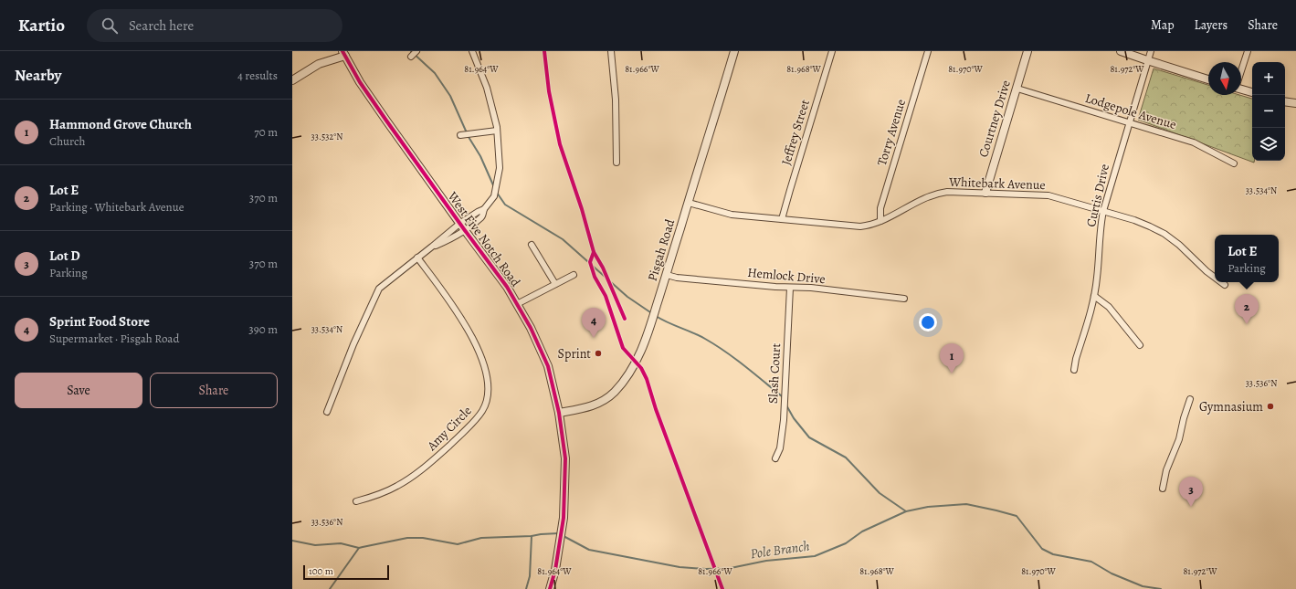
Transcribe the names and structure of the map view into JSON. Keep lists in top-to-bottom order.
{
  "streets": {
    "street": [
      "Lodgepole Avenue",
      "Courtney Drive",
      "Jeffrey Street",
      "Torry Avenue",
      "Whitebark Avenue",
      "Curtis Drive",
      "West Five Notch Road",
      "Pisgah Road",
      "Hemlock Drive",
      "Slash Court",
      "Amy Circle"
    ]
  },
  "crossings": [
    ["Lodgepole Avenue", "Courtney Drive"],
    ["Lodgepole Avenue", "Curtis Drive"],
    ["Courtney Drive", "Whitebark Avenue"],
    ["Jeffrey Street", "Whitebark Avenue"],
    ["Torry Avenue", "Whitebark Avenue"],
    ["Whitebark Avenue", "Curtis Drive"],
    ["Whitebark Avenue", "Pisgah Road"],
    ["West Five Notch Road", "Pisgah Road"],
    ["Pisgah Road", "Hemlock Drive"],
    ["Hemlock Drive", "Slash Court"]
  ],
  "water": ["Pole Branch"],
  "places": ["Sprint", "Gymnasium"],
  "scale_bar": "100 m",
  "north": "bottom",
  "page": {
    "header": "Kartio",
    "search": "Search here",
    "nav": ["Map", "Layers", "Share"],
    "heading": ["Nearby", "4 results"],
    "map_buttons": ["+", "−"],
    "list": [
      {
        "mark": "1",
        "name": "Hammond Grove Church",
        "note": "Church",
        "value": "70 m"
      },
      {
        "mark": "2",
        "name": "Lot E",
        "note": "Parking · Whitebark Avenue",
        "value": "370 m"
      },
      {
        "mark": "3",
        "name": "Lot D",
        "note": "Parking",
        "value": "370 m"
      },
      {
        "mark": "4",
        "name": "Sprint Food Store",
        "note": "Supermarket · Pisgah Road",
        "value": "390 m"
      }
    ],
    "popup": ["Lot E", "Parking"],
    "pins": [
      "2",
      "4",
      "1",
      "3"
    ],
    "buttons": ["Save", "Share"],
    "scale": "100 m"
  },
  "coordinates": [
    "81.964°W",
    "81.966°W",
    "81.968°W",
    "81.970°W",
    "81.972°W",
    "33.532°N",
    "33.534°N",
    "33.536°N"
  ]
}
